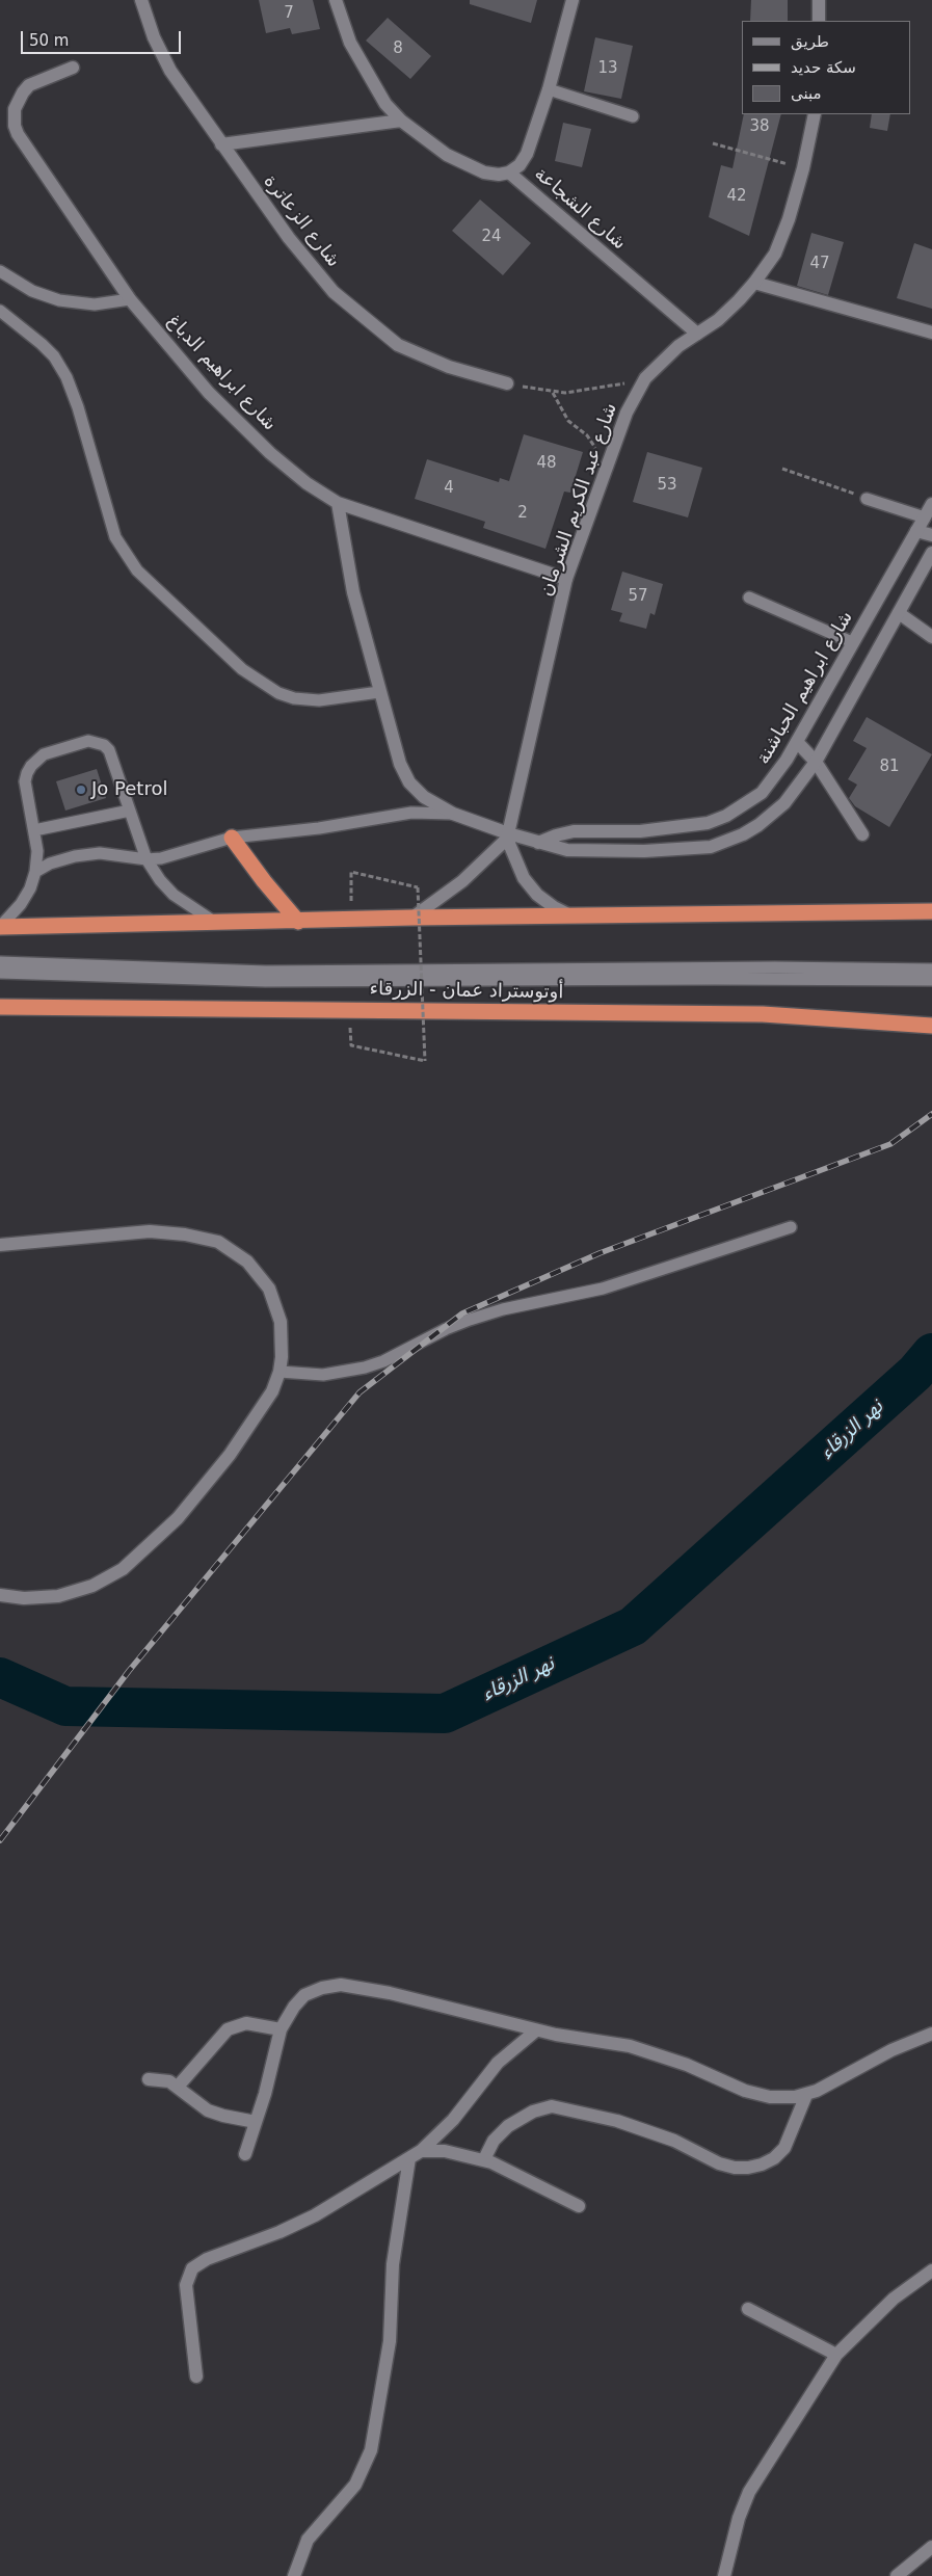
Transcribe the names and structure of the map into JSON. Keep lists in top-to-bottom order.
{
  "streets": {
    "highway": ["أوتوستراد عمان - الزرقاء"],
    "street": [
      "شارع الشجاعة",
      "شارع الزعاترة",
      "شارع ابراهيم الدباغ",
      "شارع عبد الكريم الشرمان",
      "شارع ابراهيم الحباشنة"
    ]
  },
  "crossings": [
    ["شارع الشجاعة", "شارع عبد الكريم الشرمان"],
    ["شارع ابراهيم الدباغ", "شارع عبد الكريم الشرمان"]
  ],
  "water": ["نهر الزرقاء"],
  "places": ["Jo Petrol"],
  "house_numbers": [
    "7",
    "8",
    "13",
    "38",
    "42",
    "24",
    "47",
    "48",
    "53",
    "4",
    "2",
    "57",
    "81"
  ],
  "legend": ["طريق", "سكة حديد", "مبنى"],
  "scale_bar": "50 m"
}
